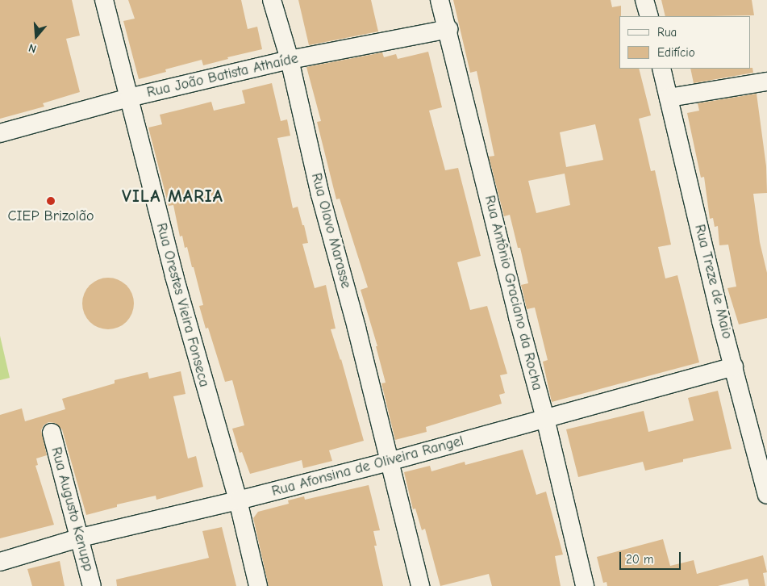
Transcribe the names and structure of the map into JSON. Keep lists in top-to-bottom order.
{
  "streets": {
    "street": [
      "Rua João Batista Athaíde",
      "Rua Olavo Marasse",
      "Rua Treze de Maio",
      "Rua Antônio Graciano da Rocha",
      "Rua Orestes Vieira Fonseca",
      "Rua Afonsina de Oliveira Rangel",
      "Rua Augusto Kenupp"
    ]
  },
  "crossings": [
    ["Rua João Batista Athaíde", "Rua Olavo Marasse"],
    ["Rua João Batista Athaíde", "Rua Antônio Graciano da Rocha"],
    ["Rua João Batista Athaíde", "Rua Orestes Vieira Fonseca"],
    ["Rua Olavo Marasse", "Rua Afonsina de Oliveira Rangel"],
    ["Rua Treze de Maio", "Rua Afonsina de Oliveira Rangel"],
    ["Rua Antônio Graciano da Rocha", "Rua Afonsina de Oliveira Rangel"],
    ["Rua Orestes Vieira Fonseca", "Rua Afonsina de Oliveira Rangel"],
    ["Rua Afonsina de Oliveira Rangel", "Rua Augusto Kenupp"]
  ],
  "districts": ["VILA MARIA"],
  "places": ["CIEP Brizolão"],
  "legend": ["Rua", "Edifício"],
  "scale_bar": "20 m",
  "north": "bottom"
}
